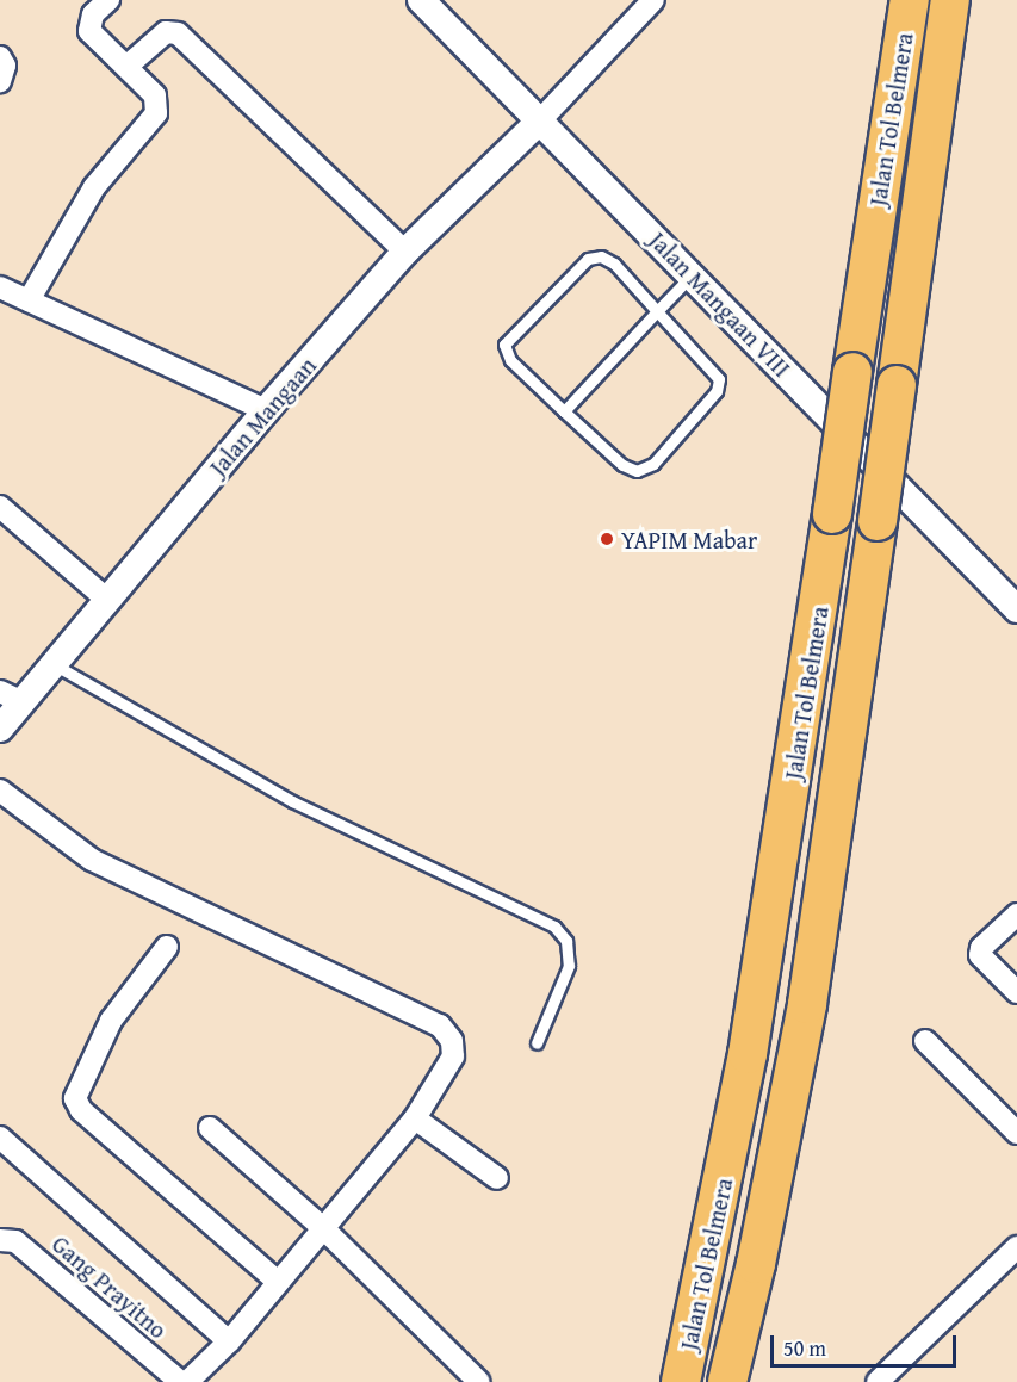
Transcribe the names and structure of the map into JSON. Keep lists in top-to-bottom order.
{
  "streets": {
    "highway": ["Jalan Tol Belmera"],
    "street": ["Jalan Mangaan VIII", "Jalan Mangaan", "Gang Prayitno"]
  },
  "crossings": [
    ["Jalan Mangaan VIII", "Jalan Mangaan"]
  ],
  "places": ["YAPIM Mabar"],
  "scale_bar": "50 m"
}
